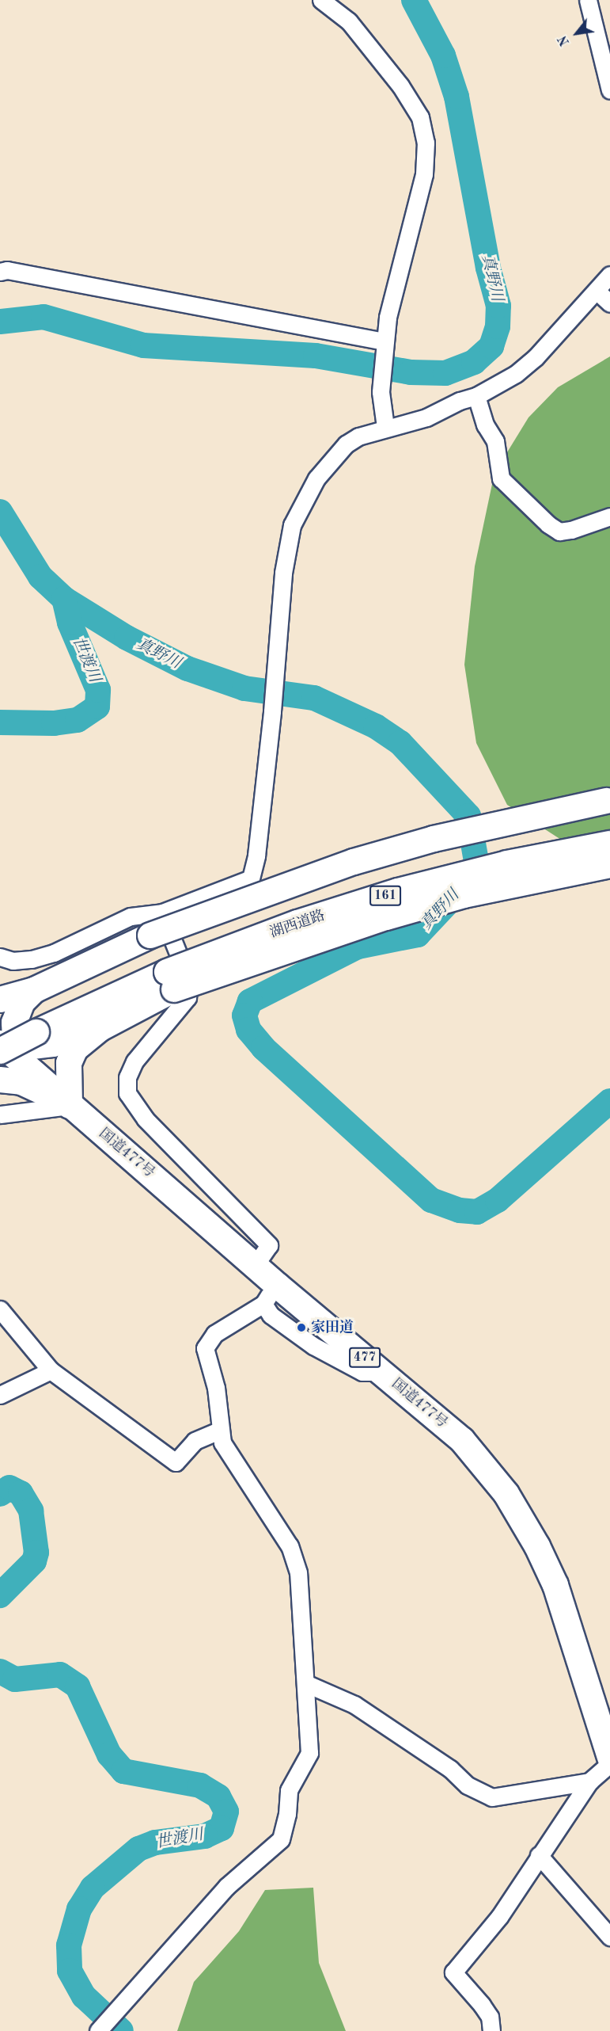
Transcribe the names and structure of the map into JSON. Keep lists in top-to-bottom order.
{
  "streets": {
    "highway": [
      "161",
      "湖西道路",
      "国道477号",
      "477"
    ]
  },
  "crossings": [
    ["湖西道路", "国道477号"]
  ],
  "water": ["真野川", "世渡川"],
  "places": ["家田道"],
  "north": "bottom left"
}
